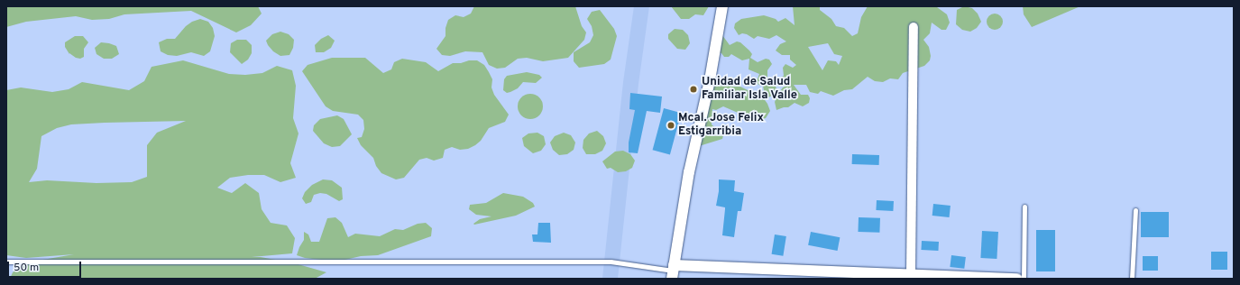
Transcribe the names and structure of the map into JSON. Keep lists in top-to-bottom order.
{
  "places": ["Unidad de Salud Familiar Isla Valle", "Mcal. Jose Felix Estigarribia"],
  "scale_bar": "50 m"
}
